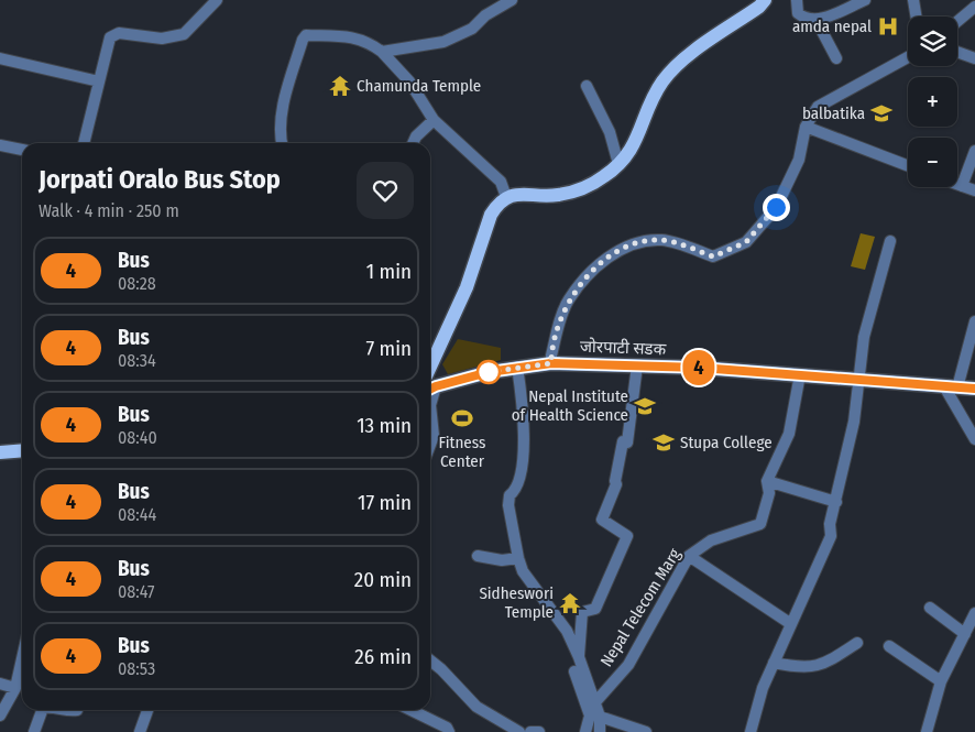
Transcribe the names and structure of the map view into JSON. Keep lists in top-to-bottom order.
{
  "streets": {
    "main road": ["जोरपाटी सडक"],
    "street": ["Nepal Telecom Marg"]
  },
  "crossings": [
    ["जोरपाटी सडक", "Nepal Telecom Marg"]
  ],
  "places": {
    "hospital": ["amda nepal"],
    "temple": ["Chamunda Temple", "Sidheswori Temple"],
    "school or university": ["balbatika", "Nepal Institute of Health Science", "Stupa College"],
    "sports": ["Fitness Center"]
  },
  "lines": ["bus line 4"],
  "page": {
    "on_map": "4",
    "map_buttons": ["+", "−"],
    "heading": ["Jorpati Oralo Bus Stop", "Walk · 4 min · 250 m"],
    "list": [
      {
        "mark": "4",
        "name": "Bus",
        "note": "08:28",
        "value": "1 min"
      },
      {
        "mark": "4",
        "name": "Bus",
        "note": "08:34",
        "value": "7 min"
      },
      {
        "mark": "4",
        "name": "Bus",
        "note": "08:40",
        "value": "13 min"
      },
      {
        "mark": "4",
        "name": "Bus",
        "note": "08:44",
        "value": "17 min"
      },
      {
        "mark": "4",
        "name": "Bus",
        "note": "08:47",
        "value": "20 min"
      },
      {
        "mark": "4",
        "name": "Bus",
        "note": "08:53",
        "value": "26 min"
      }
    ]
  }
}
